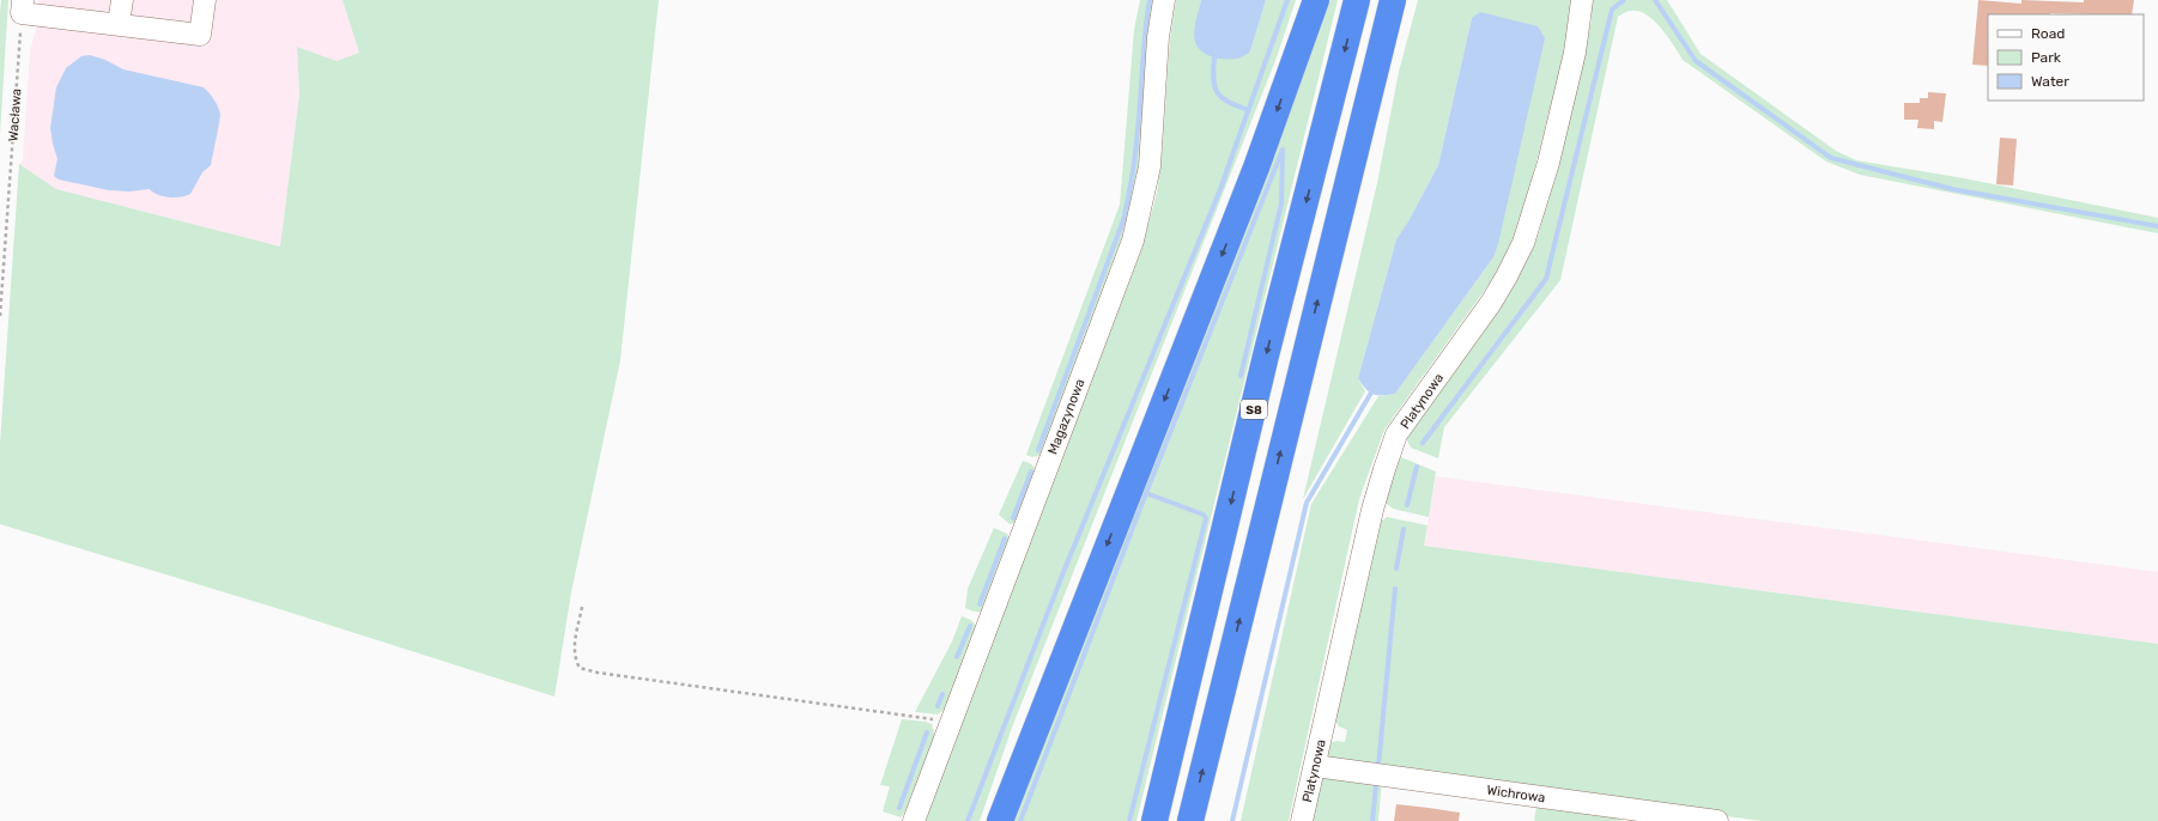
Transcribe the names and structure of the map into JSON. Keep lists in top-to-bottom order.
{
  "streets": {
    "highway": ["S8"],
    "street": ["Platynowa", "Magazynowa", "Wichrowa"],
    "path": ["Wacława"]
  },
  "crossings": [
    ["Platynowa", "Wichrowa"]
  ],
  "legend": ["Road", "Park", "Water"]
}
